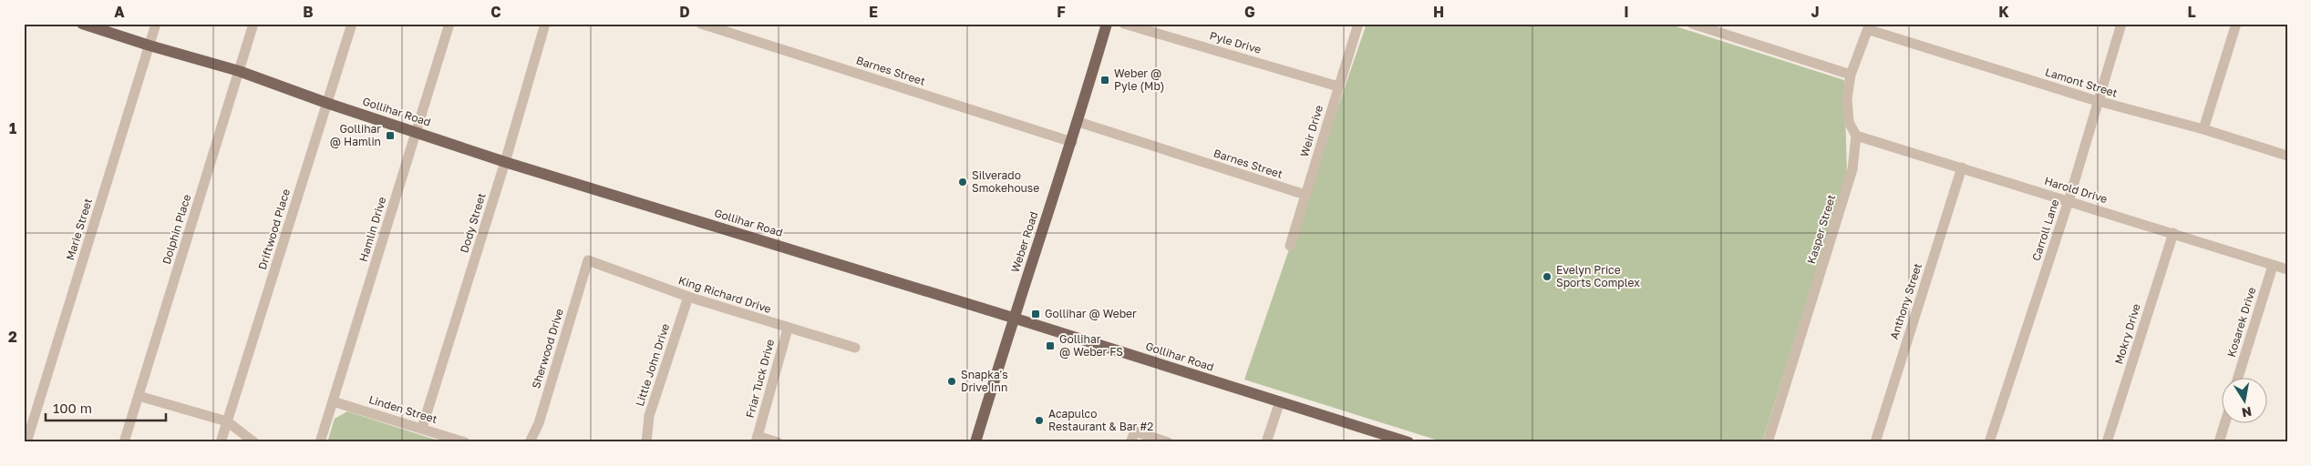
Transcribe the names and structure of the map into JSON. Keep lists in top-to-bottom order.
{
  "streets": {
    "main road": ["Gollihar Road", "Weber Road"],
    "street": [
      "Pyle Drive",
      "Barnes Street",
      "Lamont Street",
      "Weir Drive",
      "Harold Drive",
      "Dody Street",
      "Marie Street",
      "Dolphin Place",
      "Driftwood Place",
      "Hamlin Drive",
      "Kasper Street",
      "Carroll Lane",
      "King Richard Drive",
      "Anthony Street",
      "Kosarek Drive",
      "Mokry Drive",
      "Sherwood Drive",
      "Little John Drive",
      "Friar Tuck Drive",
      "Linden Street"
    ]
  },
  "crossings": [
    ["Pyle Drive", "Weir Drive"],
    ["Barnes Street", "Weir Drive"],
    ["Barnes Street", "Weber Road"],
    ["Lamont Street", "Kasper Street"],
    ["Lamont Street", "Carroll Lane"],
    ["Gollihar Road", "Dody Street"],
    ["Gollihar Road", "Marie Street"],
    ["Gollihar Road", "Dolphin Place"],
    ["Gollihar Road", "Driftwood Place"],
    ["Gollihar Road", "Hamlin Drive"],
    ["Gollihar Road", "Weber Road"],
    ["Harold Drive", "Kasper Street"],
    ["Harold Drive", "Carroll Lane"],
    ["Harold Drive", "Anthony Street"],
    ["Harold Drive", "Kosarek Drive"],
    ["Harold Drive", "Mokry Drive"],
    ["Dody Street", "Linden Street"],
    ["Hamlin Drive", "Linden Street"],
    ["King Richard Drive", "Sherwood Drive"],
    ["King Richard Drive", "Little John Drive"],
    ["King Richard Drive", "Friar Tuck Drive"]
  ],
  "places": {
    "transit": [
      "Weber @ Pyle (Mb)",
      "Gollihar @ Hamlin",
      "Gollihar @ Weber",
      "Gollihar @ Weber FS"
    ],
    "other": [
      "Silverado Smokehouse",
      "Evelyn Price Sports Complex",
      "Snapka's Drive Inn",
      "Acapulco Restaurant & Bar #2"
    ]
  },
  "scale_bar": "100 m",
  "north": "bottom",
  "grid": {
    "columns": [
      "A",
      "B",
      "C",
      "D",
      "E",
      "F",
      "G",
      "H",
      "I",
      "J",
      "K",
      "L"
    ],
    "rows": ["1", "2"]
  }
}
